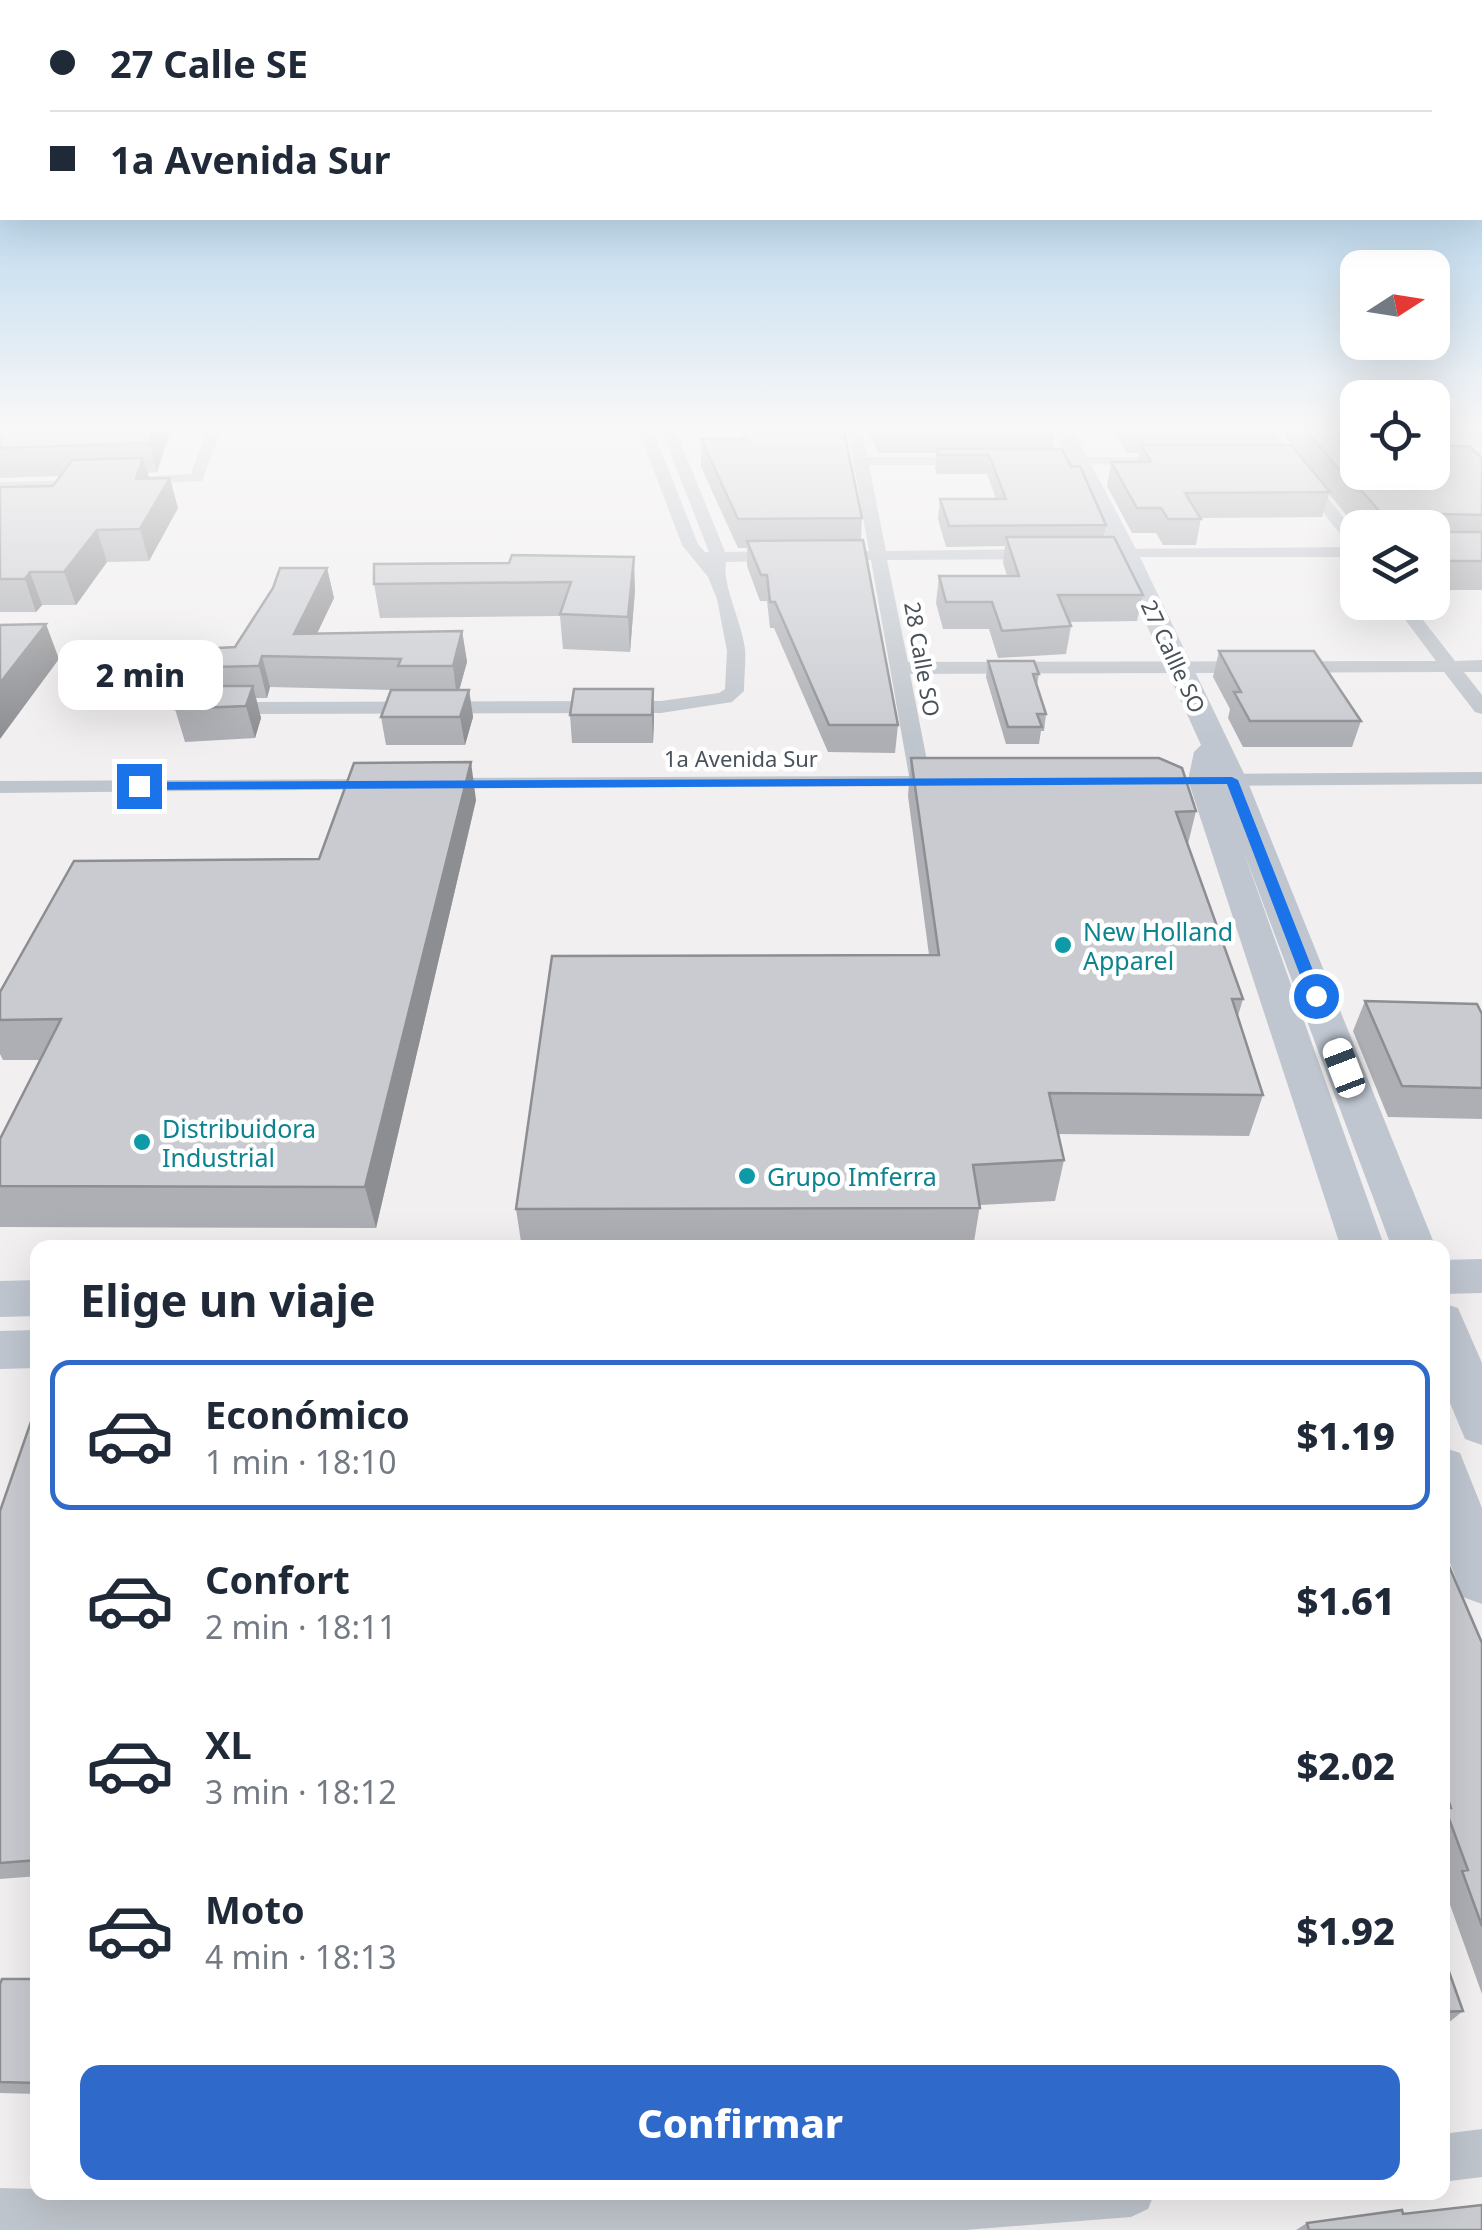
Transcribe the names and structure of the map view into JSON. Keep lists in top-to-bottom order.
{
  "streets": {
    "main road": ["27 Callle SO"],
    "street": ["28 Calle SO", "1a Avenida Sur"]
  },
  "crossings": [
    ["28 Calle SO", "1a Avenida Sur"]
  ],
  "places": ["New Holland Apparel", "Distribuidora Industrial", "Grupo Imferra"],
  "north": "right",
  "page": {
    "banner": ["27 Calle SE", "1a Avenida Sur"],
    "bubble": "2 min",
    "heading": "Elige un viaje",
    "list": [
      {
        "name": "Económico",
        "note": "1 min · 18:10",
        "value": "$1.19"
      },
      {
        "name": "Confort",
        "note": "2 min · 18:11",
        "value": "$1.61"
      },
      {
        "name": "XL",
        "note": "3 min · 18:12",
        "value": "$2.02"
      },
      {
        "name": "Moto",
        "note": "4 min · 18:13",
        "value": "$1.92"
      }
    ],
    "buttons": "Confirmar"
  }
}
